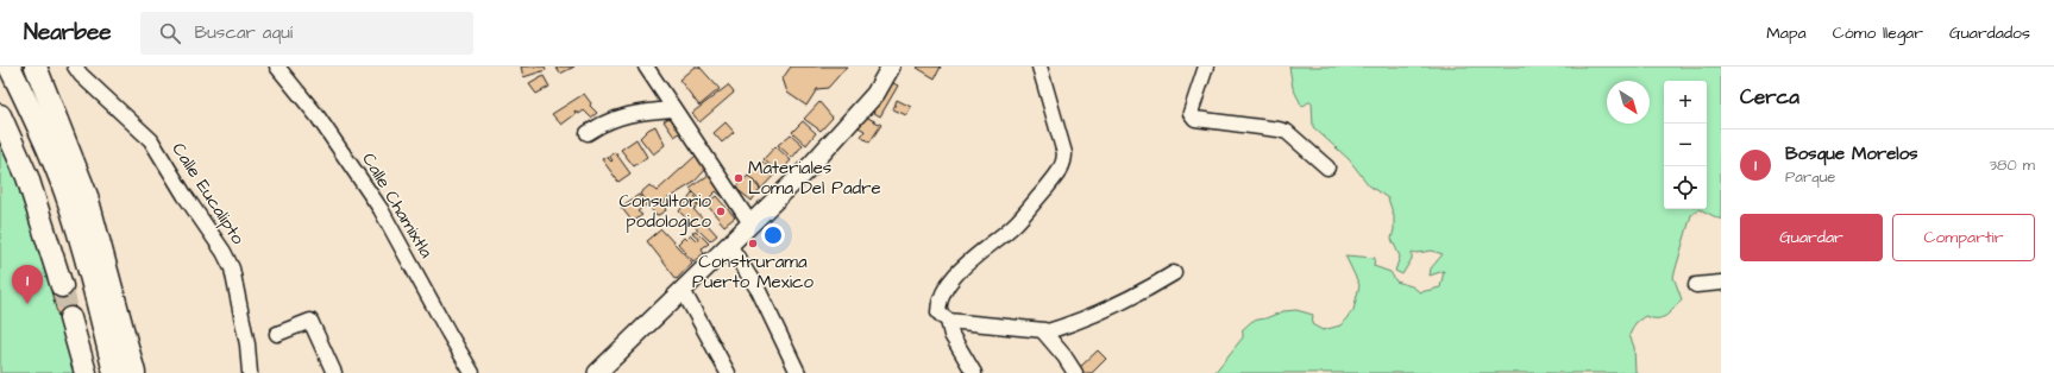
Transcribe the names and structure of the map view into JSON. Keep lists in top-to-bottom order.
{
  "streets": {
    "street": ["Calle Eucalipto", "Calle Chamixtla"]
  },
  "places": ["Materiales Loma Del Padre", "Consultorio podologico", "Construrama Puerto Mexico"],
  "north": "bottom right",
  "page": {
    "header": "Nearbee",
    "search": "Buscar aquí",
    "nav": ["Mapa", "Cómo llegar", "Guardados"],
    "heading": "Cerca",
    "map_buttons": ["+", "−"],
    "list": [
      {
        "mark": "1",
        "name": "Bosque Morelos",
        "note": "Parque",
        "value": "380 m"
      }
    ],
    "buttons": ["Guardar", "Compartir"],
    "pins": "1"
  }
}
